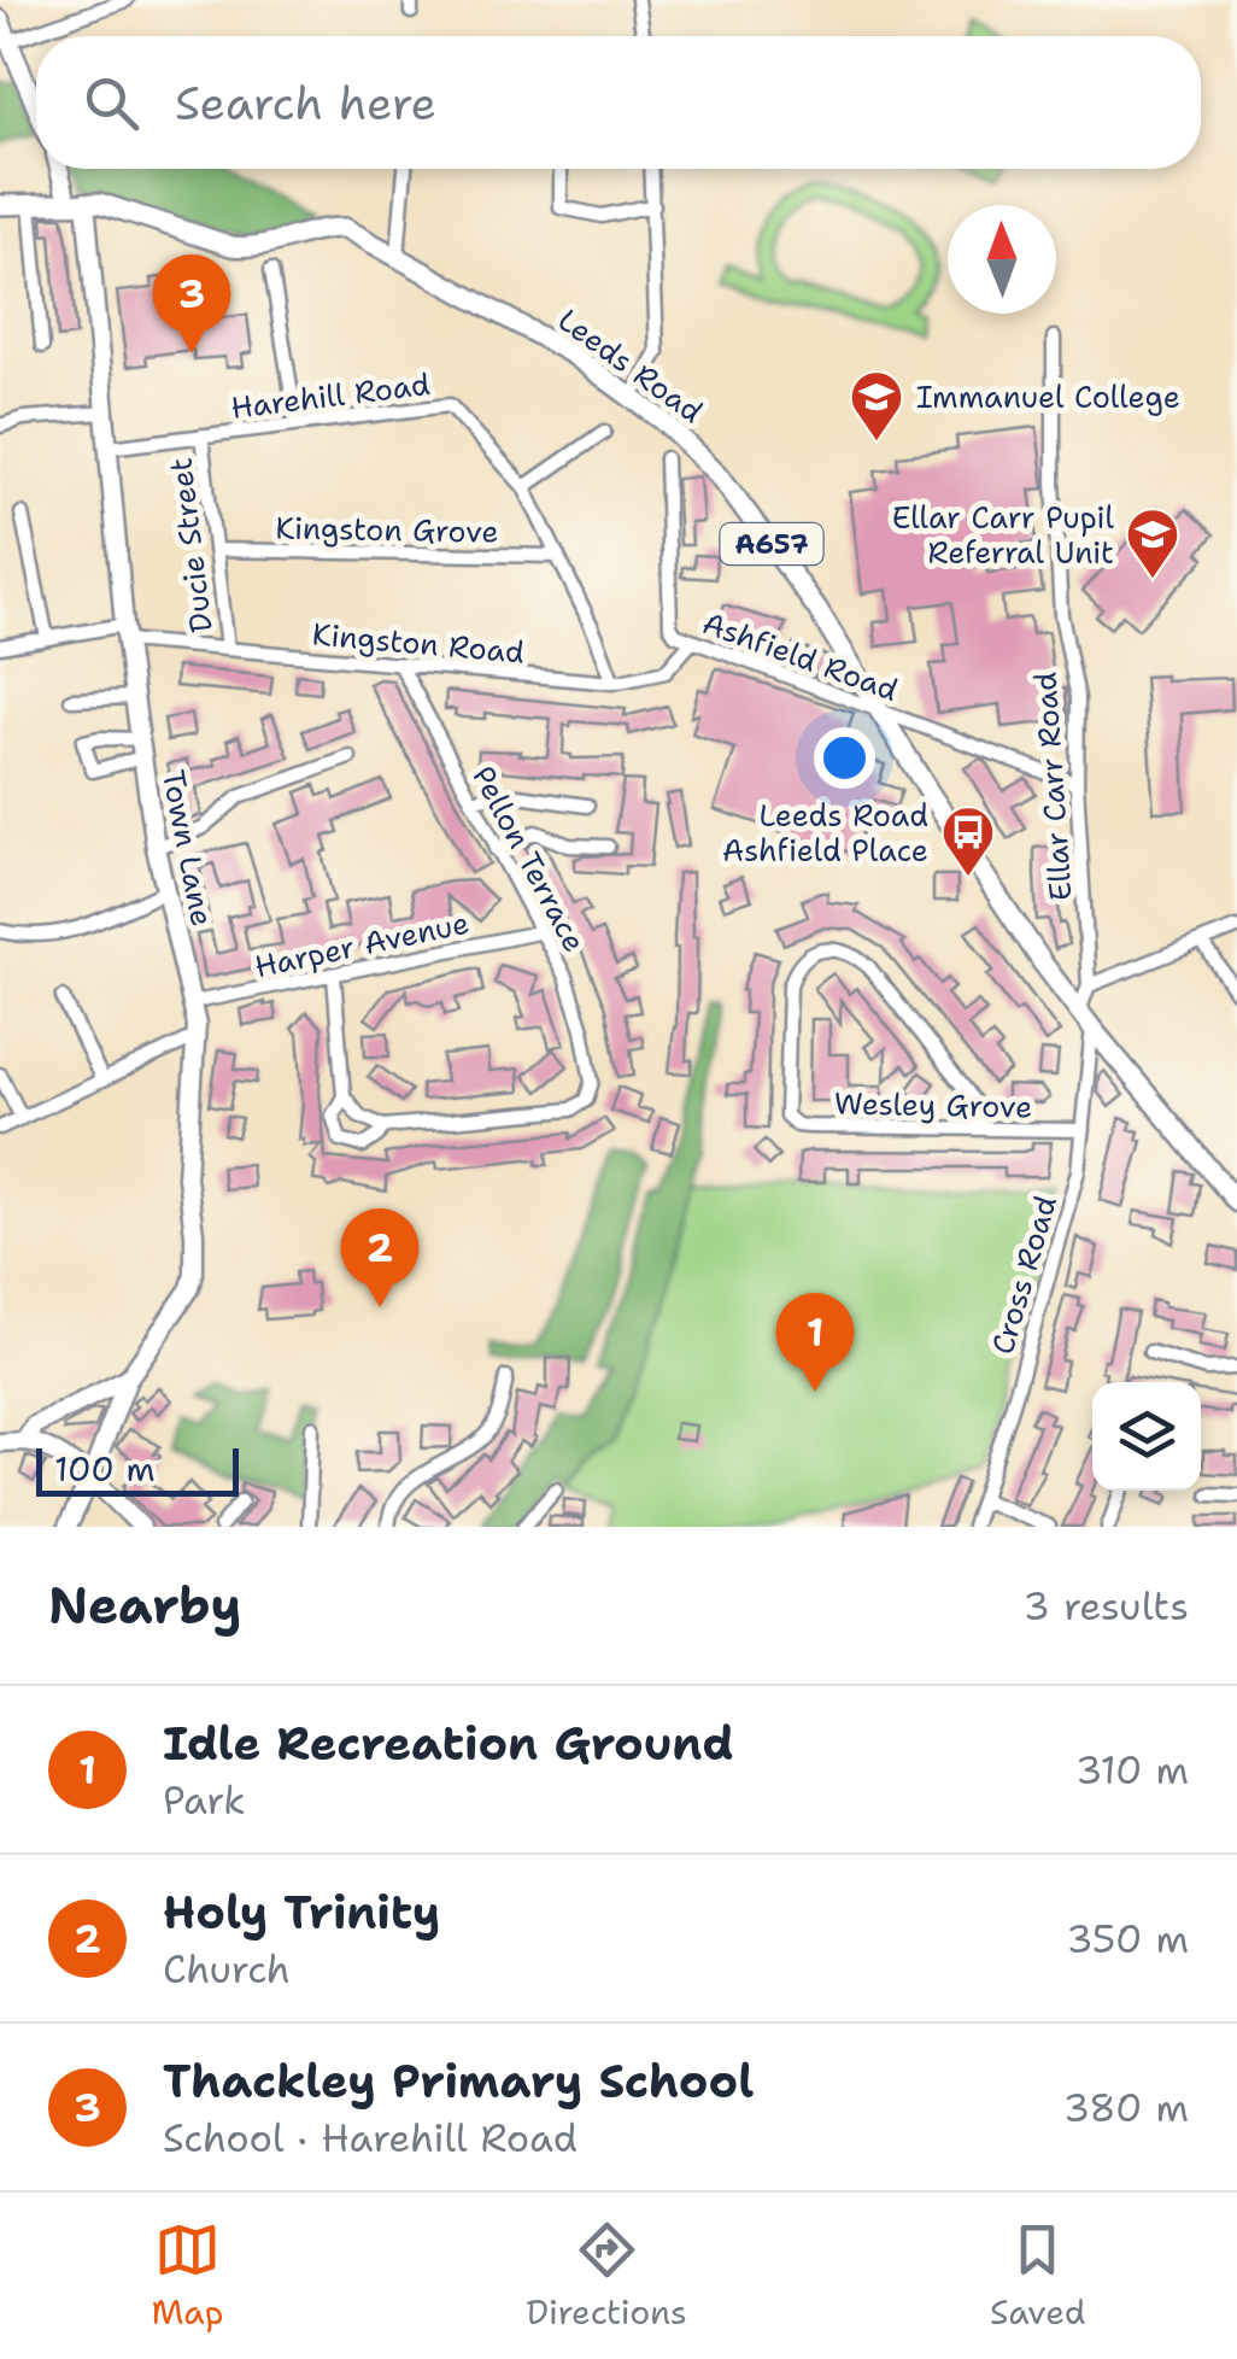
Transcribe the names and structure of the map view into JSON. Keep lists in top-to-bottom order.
{
  "streets": {
    "main road": ["Leeds Road", "A657"],
    "street": [
      "Harehill Road",
      "Kingston Grove",
      "Ducie Street",
      "Kingston Road",
      "Ashfield Road",
      "Ellar Carr Road",
      "Town Lane",
      "Pellon Terrace",
      "Harper Avenue",
      "Wesley Grove",
      "Cross Road"
    ]
  },
  "crossings": [
    ["Leeds Road", "Ashfield Road"],
    ["Leeds Road", "Ellar Carr Road"],
    ["Leeds Road", "Town Lane"],
    ["Leeds Road", "Cross Road"],
    ["Harehill Road", "Kingston Grove"],
    ["Harehill Road", "Ducie Street"],
    ["Harehill Road", "Kingston Road"],
    ["Harehill Road", "Town Lane"],
    ["Kingston Grove", "Ducie Street"],
    ["Ducie Street", "Kingston Road"],
    ["Kingston Road", "Ashfield Road"],
    ["Kingston Road", "Town Lane"],
    ["Kingston Road", "Pellon Terrace"],
    ["Ashfield Road", "Ellar Carr Road"],
    ["Ellar Carr Road", "Cross Road"],
    ["Town Lane", "Harper Avenue"],
    ["Pellon Terrace", "Harper Avenue"],
    ["Wesley Grove", "Cross Road"]
  ],
  "places": {
    "school or university": ["Immanuel College", "Ellar Carr Pupil Referral Unit"],
    "bus stop": ["Leeds Road Ashfield Place"]
  },
  "scale_bar": "100 m",
  "north": "top",
  "page": {
    "search": "Search here",
    "pins": ["3", "2", "1"],
    "scale": "100 m",
    "heading": ["Nearby", "3 results"],
    "list": [
      {
        "mark": "1",
        "name": "Idle Recreation Ground",
        "note": "Park",
        "value": "310 m"
      },
      {
        "mark": "2",
        "name": "Holy Trinity",
        "note": "Church",
        "value": "350 m"
      },
      {
        "mark": "3",
        "name": "Thackley Primary School",
        "note": "School · Harehill Road",
        "value": "380 m"
      }
    ],
    "nav": ["Map", "Directions", "Saved"]
  }
}
